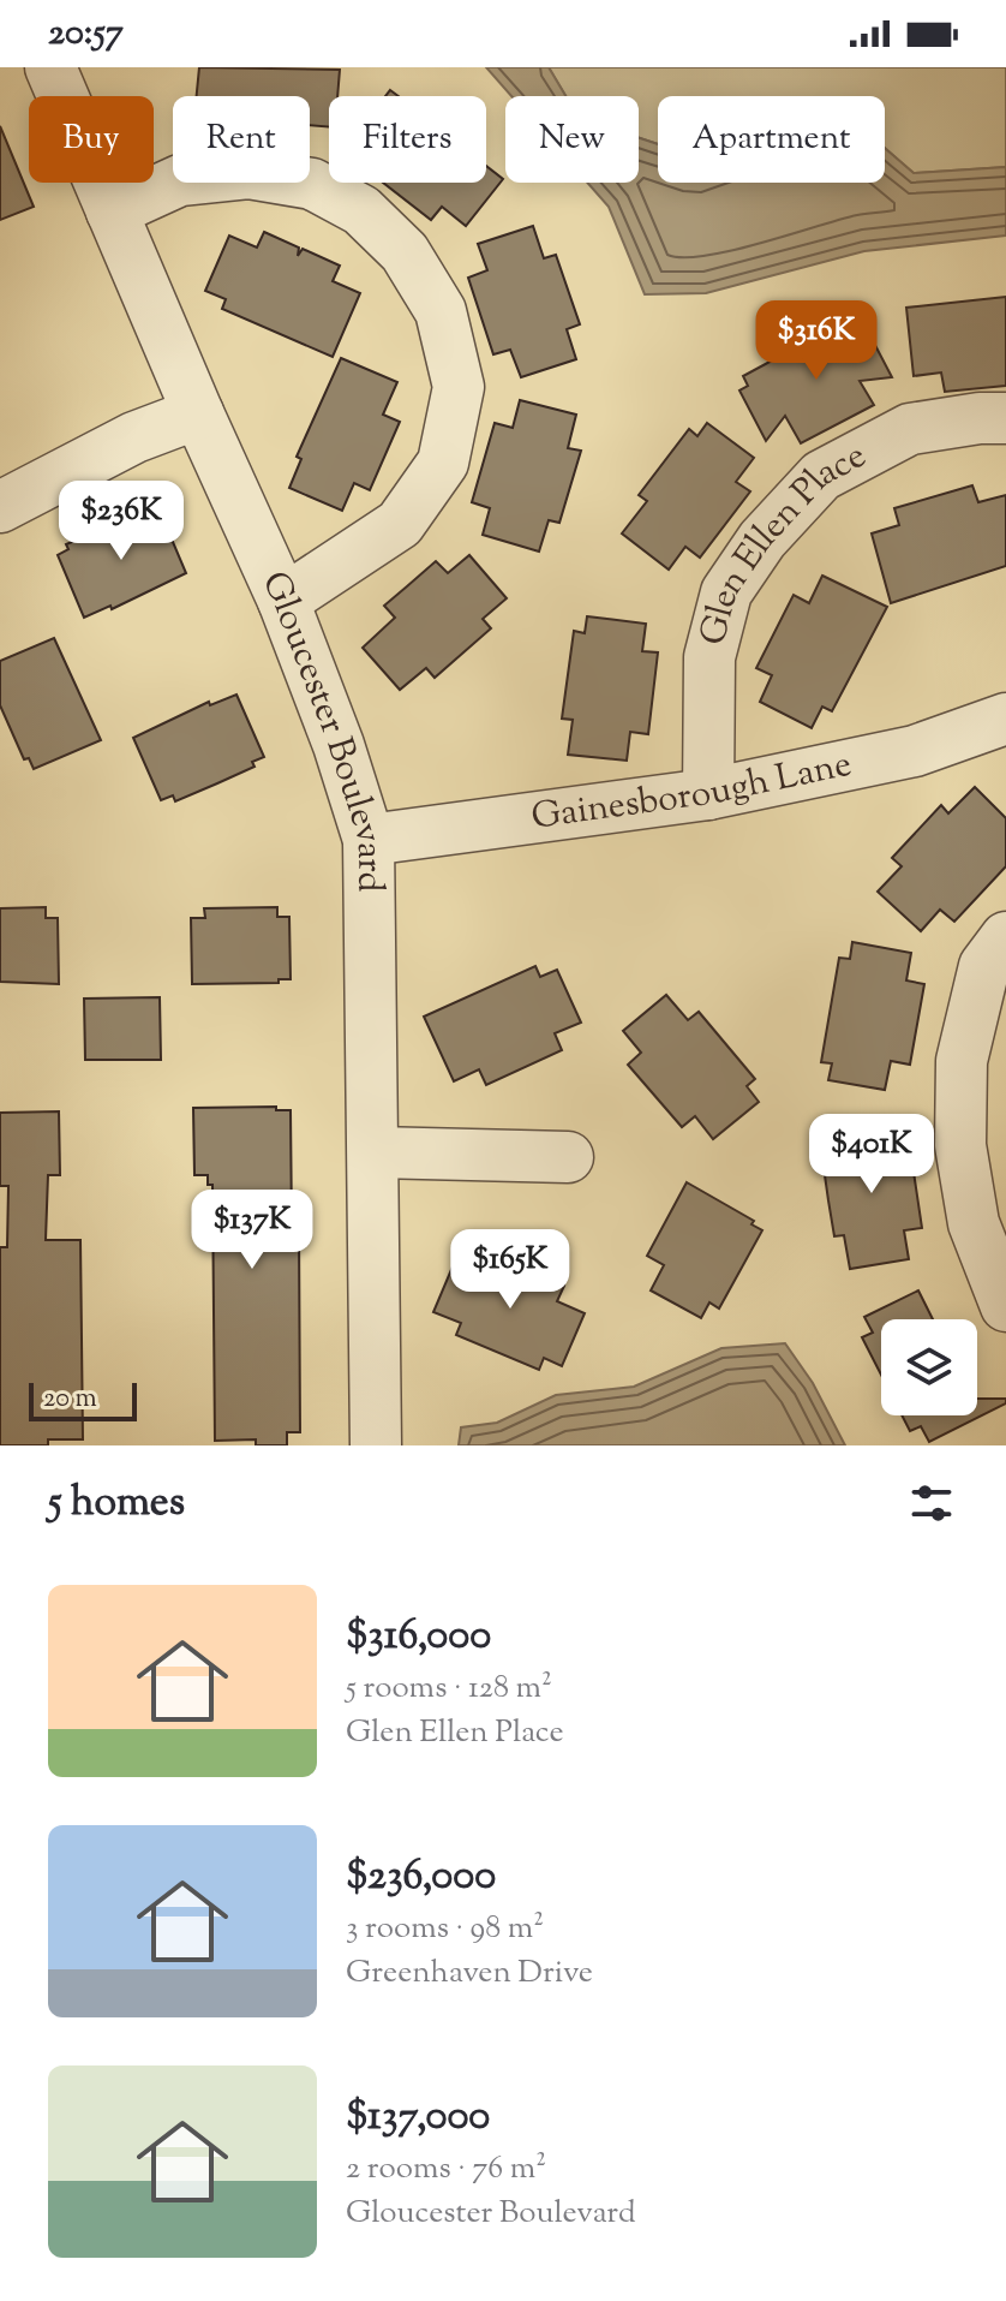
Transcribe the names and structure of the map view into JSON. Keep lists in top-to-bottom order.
{
  "streets": {
    "street": ["Glen Ellen Place", "Gloucester Boulevard", "Gainesborough Lane"]
  },
  "crossings": [
    ["Glen Ellen Place", "Gainesborough Lane"],
    ["Gloucester Boulevard", "Gainesborough Lane"]
  ],
  "scale_bar": "20 m",
  "page": {
    "status": "20:57",
    "chip": [
      "Buy",
      "Rent",
      "Filters",
      "New",
      "Apartment"
    ],
    "price": [
      "$316K",
      "$236K",
      "$401K",
      "$137K",
      "$165K"
    ],
    "scale": "20 m",
    "heading": "5 homes",
    "list": [
      {
        "name": "$316,000",
        "note": "5 rooms · 128 m² · Glen Ellen Place"
      },
      {
        "name": "$236,000",
        "note": "3 rooms · 98 m² · Greenhaven Drive"
      },
      {
        "name": "$137,000",
        "note": "2 rooms · 76 m² · Gloucester Boulevard"
      }
    ]
  }
}
